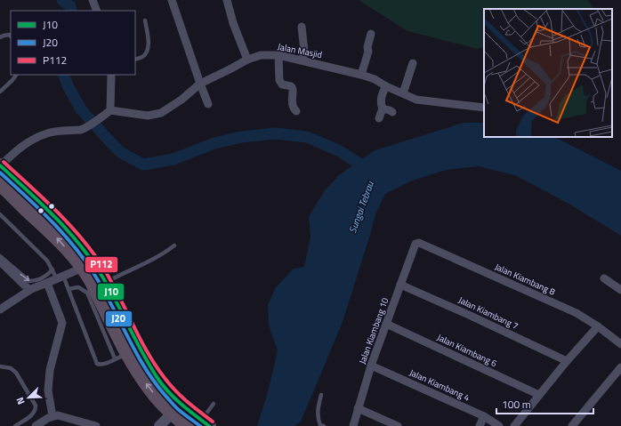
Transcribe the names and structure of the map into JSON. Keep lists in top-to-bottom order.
{
  "streets": {
    "street": [
      "Jalan Masjid",
      "Jalan Kiambang 8",
      "Jalan Kiambang 7",
      "Jalan Kiambang 10",
      "Jalan Kiambang 6",
      "Jalan Kiambang 4"
    ]
  },
  "crossings": [
    ["Jalan Kiambang 8", "Jalan Kiambang 10"],
    ["Jalan Kiambang 7", "Jalan Kiambang 10"],
    ["Jalan Kiambang 10", "Jalan Kiambang 6"],
    ["Jalan Kiambang 10", "Jalan Kiambang 4"]
  ],
  "water": ["Sungai Tebrau"],
  "lines": ["transit line P112", "transit line J10", "transit line J20"],
  "legend": ["J10", "J20", "P112"],
  "scale_bar": "100 m",
  "north": "bottom left"
}
